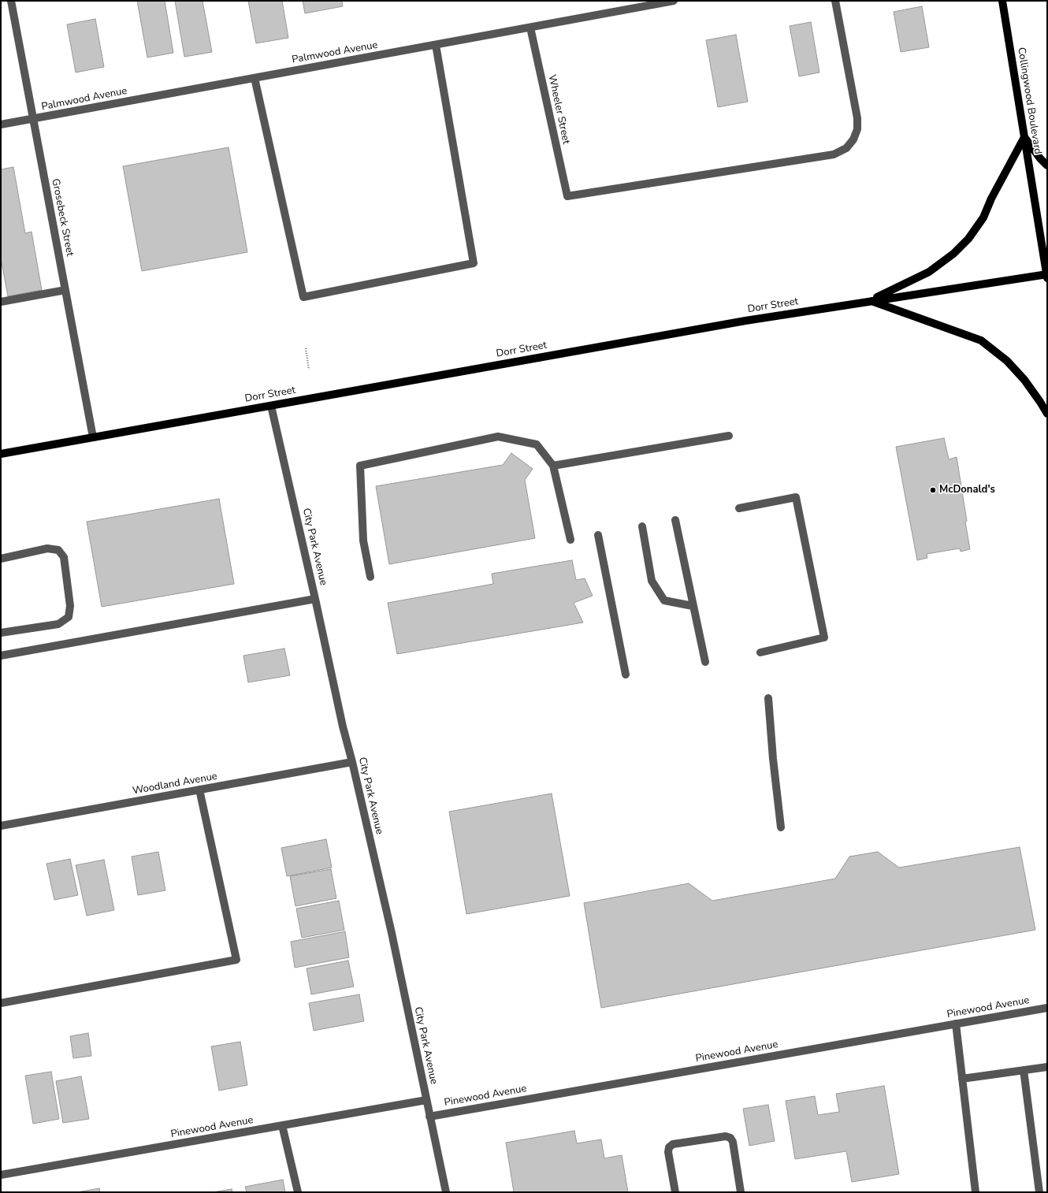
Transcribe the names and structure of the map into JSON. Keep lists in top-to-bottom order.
{
  "streets": {
    "main road": ["Collingwood Boulevard", "Dorr Street"],
    "street": [
      "Palmwood Avenue",
      "Wheeler Street",
      "Grosebeck Street",
      "City Park Avenue",
      "Woodland Avenue",
      "Pinewood Avenue"
    ]
  },
  "crossings": [
    ["Palmwood Avenue", "Wheeler Street"],
    ["Palmwood Avenue", "Grosebeck Street"],
    ["Collingwood Boulevard", "Dorr Street"],
    ["Grosebeck Street", "Dorr Street"],
    ["Dorr Street", "City Park Avenue"],
    ["City Park Avenue", "Woodland Avenue"],
    ["City Park Avenue", "Pinewood Avenue"]
  ],
  "places": ["McDonald's"]
}
